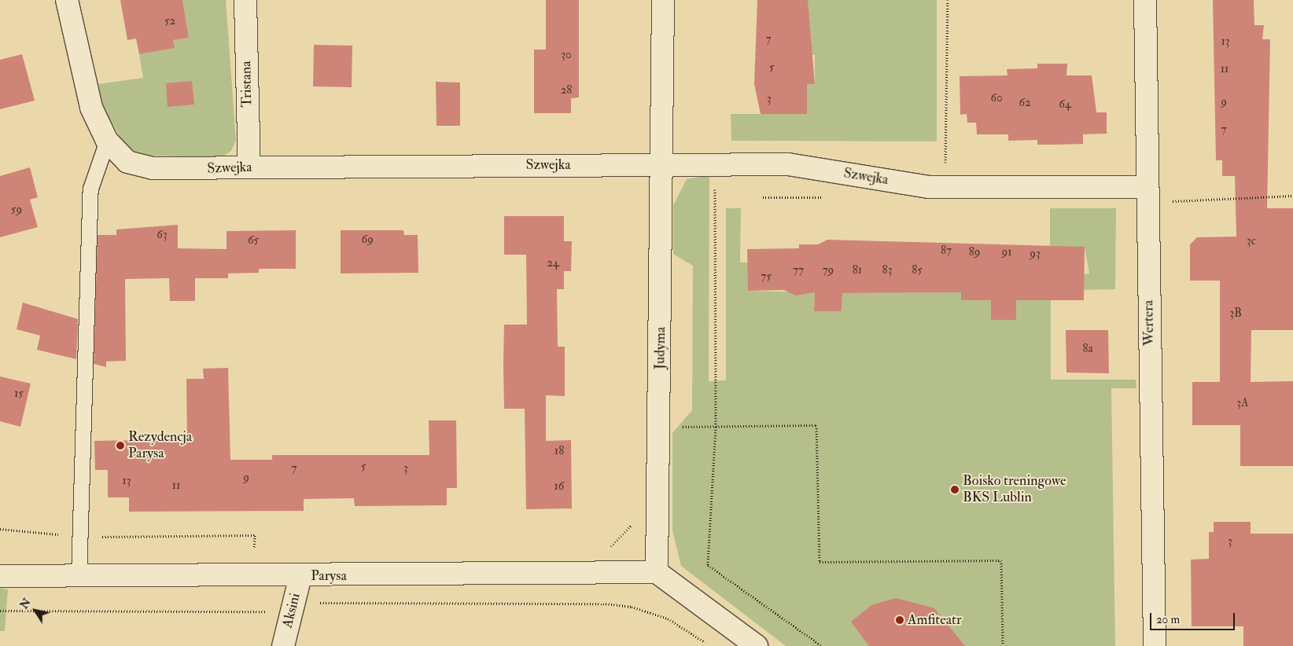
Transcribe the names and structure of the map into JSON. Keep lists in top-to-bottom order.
{
  "streets": {
    "street": [
      "Tristana",
      "Szwejka",
      "Wertera",
      "Judyma",
      "Parysa",
      "Aksini"
    ]
  },
  "crossings": [
    ["Tristana", "Szwejka"],
    ["Szwejka", "Wertera"],
    ["Szwejka", "Judyma"],
    ["Judyma", "Parysa"],
    ["Parysa", "Aksini"]
  ],
  "places": ["Rezydencja Parysa", "Boisko treningowe BKS Lublin", "Amfiteatr"],
  "house_numbers": [
    "52",
    "7",
    "13",
    "30",
    "5",
    "11",
    "28",
    "60",
    "3",
    "9",
    "62",
    "64",
    "7",
    "59",
    "63",
    "69",
    "65",
    "3c",
    "87",
    "89",
    "91",
    "93",
    "24",
    "77",
    "79",
    "81",
    "83",
    "85",
    "75",
    "3B",
    "8a",
    "15",
    "3A",
    "18",
    "5",
    "7",
    "3",
    "9",
    "13",
    "11",
    "16",
    "3"
  ],
  "scale_bar": "20 m",
  "north": "top left"
}
